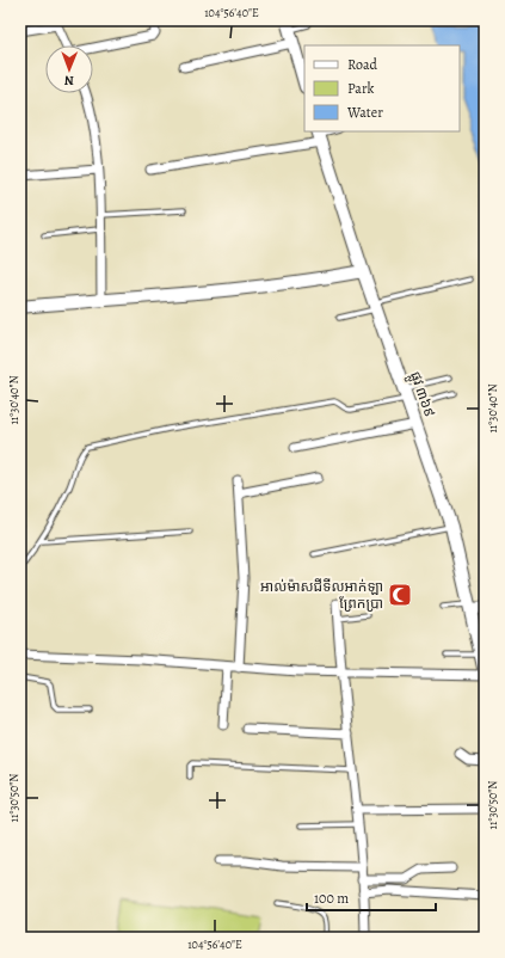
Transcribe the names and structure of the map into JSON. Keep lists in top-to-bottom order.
{
  "streets": {
    "main road": ["ផ្លូវ ៣៦៩"]
  },
  "places": {
    "mosque": ["អាល់ម៉ាសជីទីលអាក់ឡា ព្រែកប្រា"]
  },
  "legend": ["Road", "Park", "Water"],
  "scale_bar": "100 m",
  "north": "bottom",
  "coordinates": ["104°56'40\"E", "11°30'40\"N", "11°30'50\"N"]
}
